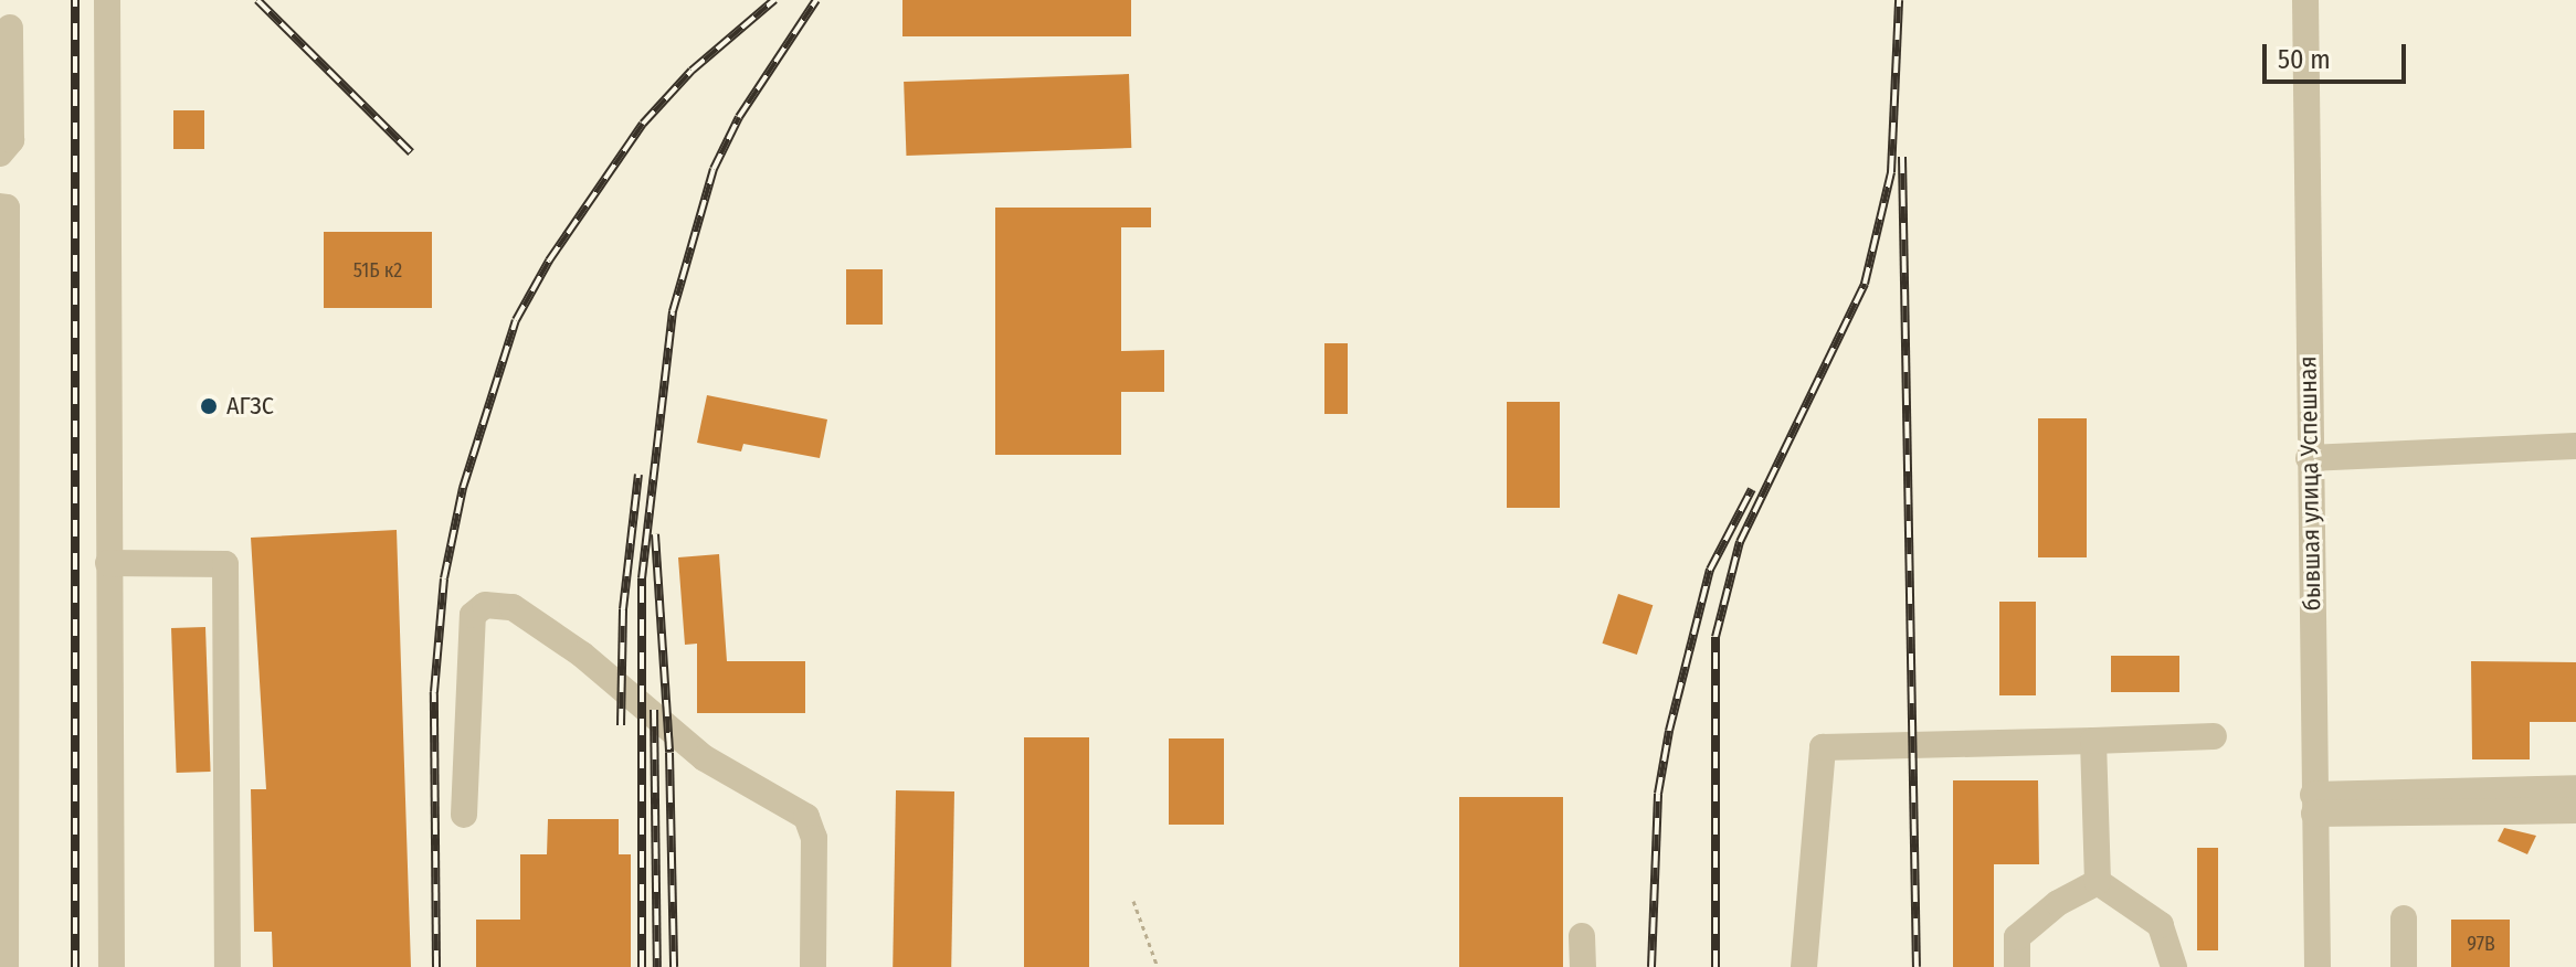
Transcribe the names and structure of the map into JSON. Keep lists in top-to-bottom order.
{
  "streets": {
    "street": ["бывшая улица Успешная"]
  },
  "places": ["АГЗС"],
  "house_numbers": ["51Б к2", "97В"],
  "scale_bar": "50 m"
}
